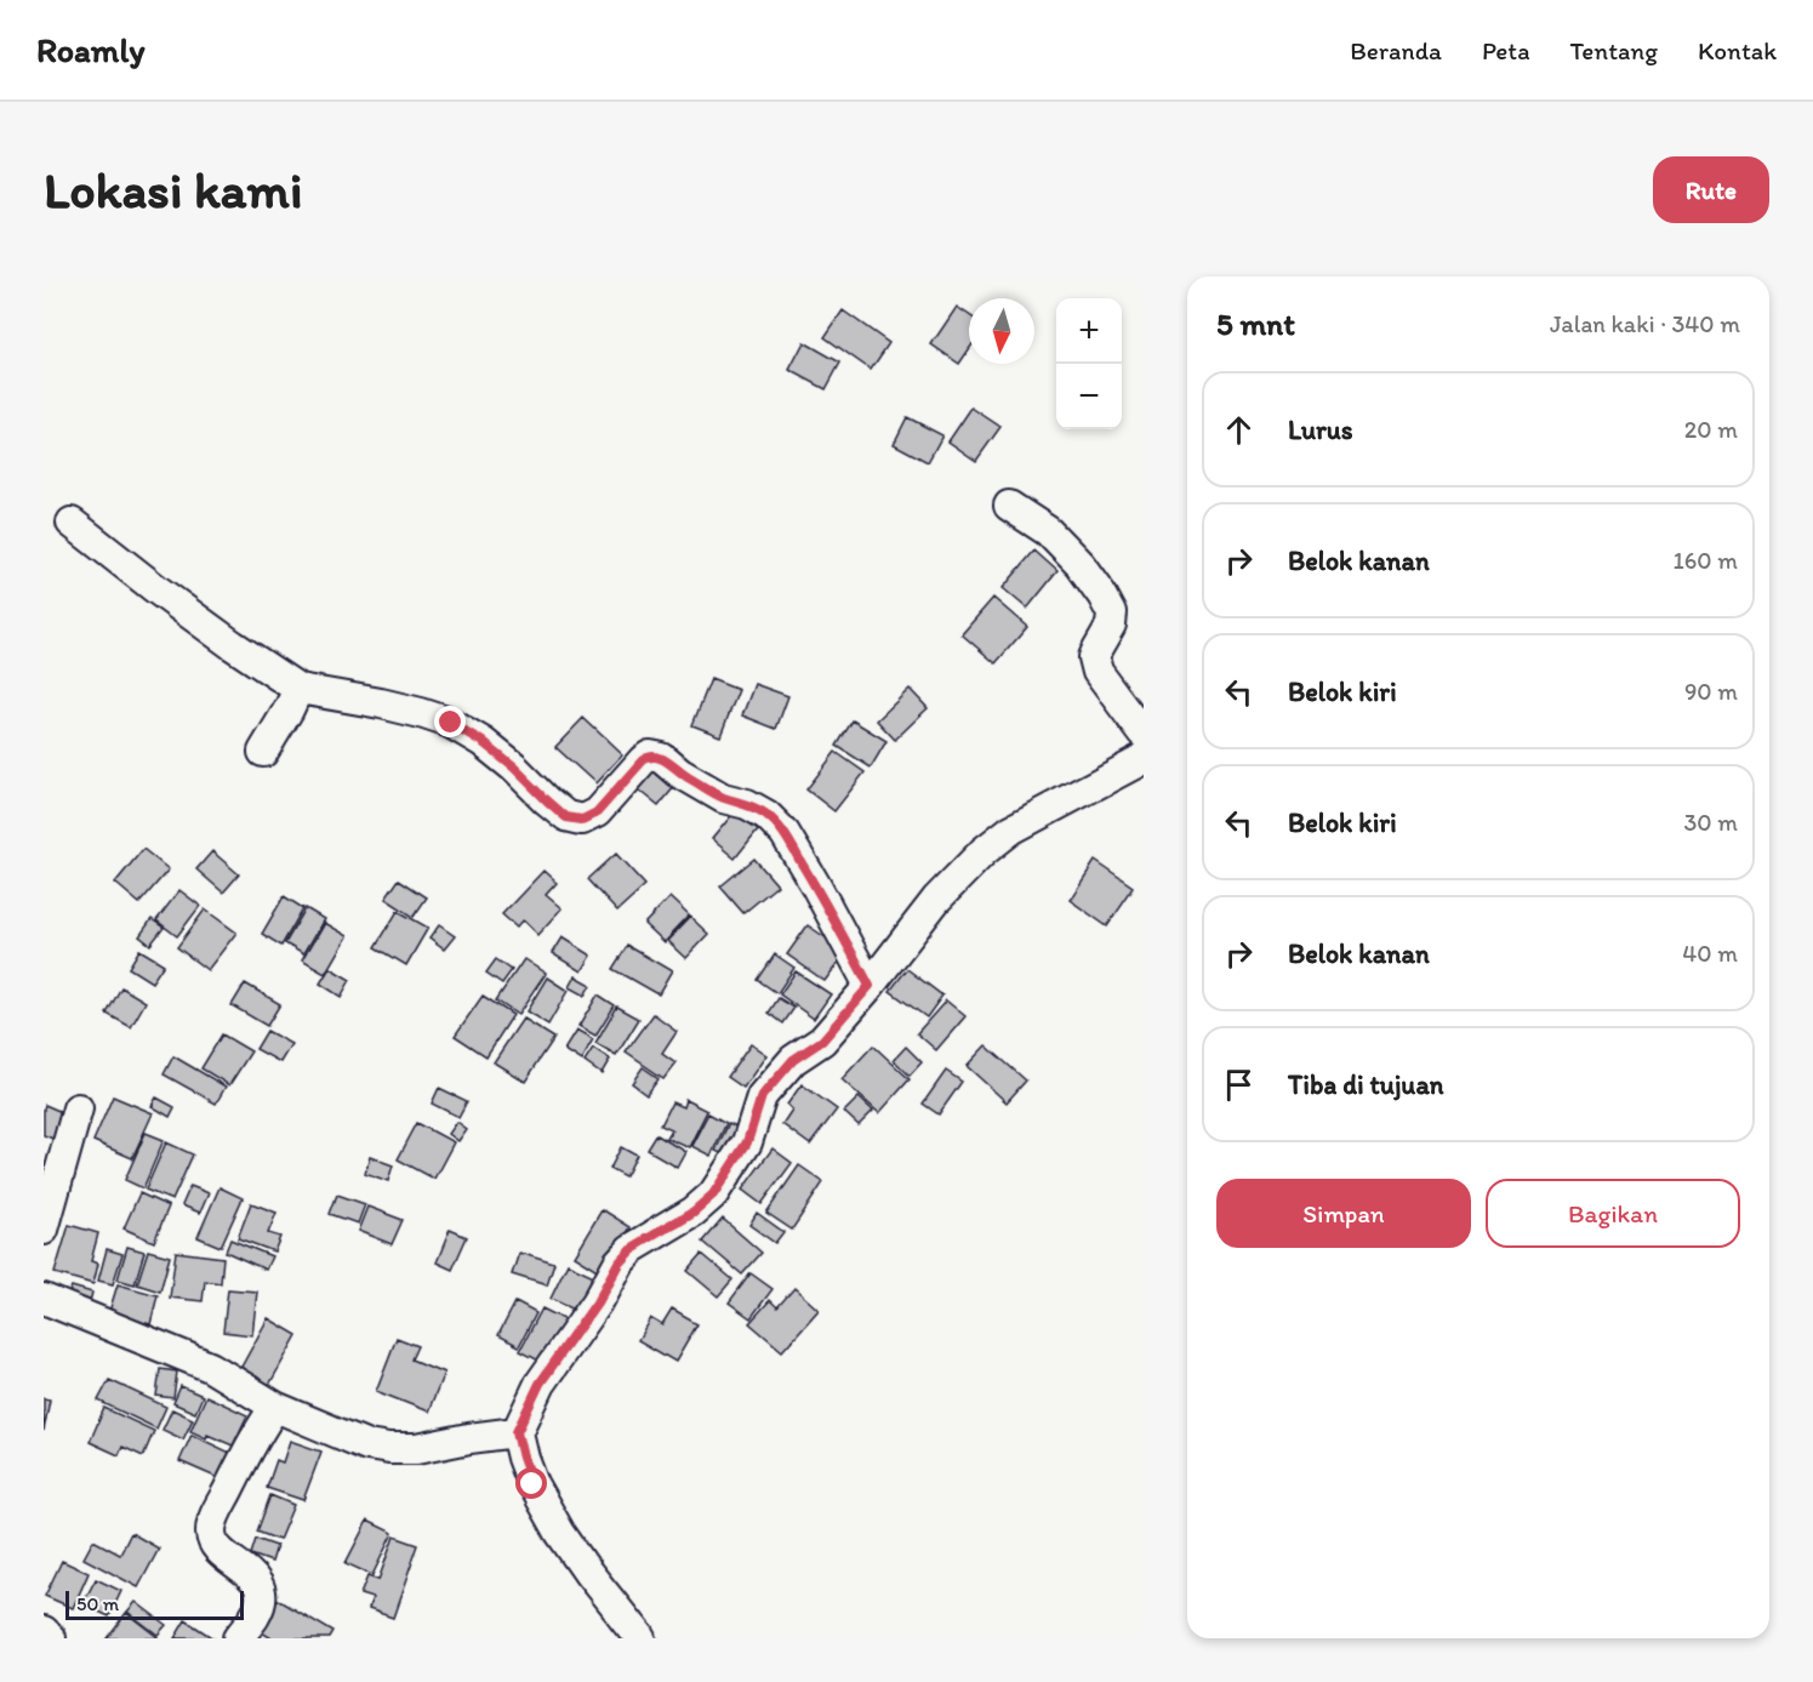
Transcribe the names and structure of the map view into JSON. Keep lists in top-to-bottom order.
{
  "scale_bar": "50 m",
  "north": "bottom",
  "page": {
    "header": "Roamly",
    "nav": [
      "Beranda",
      "Peta",
      "Tentang",
      "Kontak"
    ],
    "buttons": [
      "Rute",
      ["Simpan", "Bagikan"]
    ],
    "title": "Lokasi kami",
    "heading": ["5 mnt", "Jalan kaki · 340 m"],
    "map_buttons": ["+", "−"],
    "list": [
      ["Lurus", "20 m"],
      ["Belok kanan", "160 m"],
      ["Belok kiri", "90 m"],
      ["Belok kiri", "30 m"],
      ["Belok kanan", "40 m"],
      "Tiba di tujuan"
    ],
    "scale": "50 m"
  }
}
